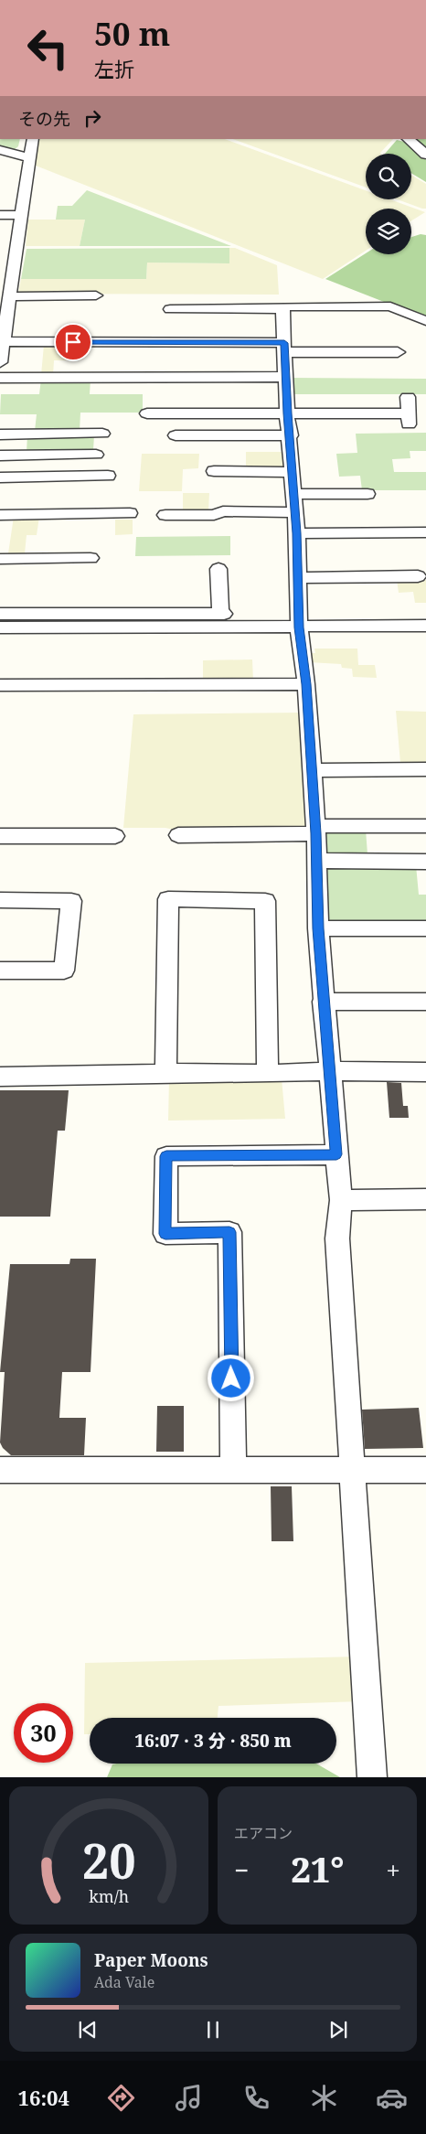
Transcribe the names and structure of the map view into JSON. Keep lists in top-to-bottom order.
{
  "page": {
    "turn": ["50 m", "左折"],
    "then": "その先",
    "limit": "30",
    "trip": "16:07 · 3 分 · 850 m",
    "tile": "エアコン",
    "heat": ["−", "21°", "+"],
    "song": ["Paper Moons", "Ada Vale"],
    "tabs": "16:04",
    "gauge": ["20", "km/h"]
  }
}
